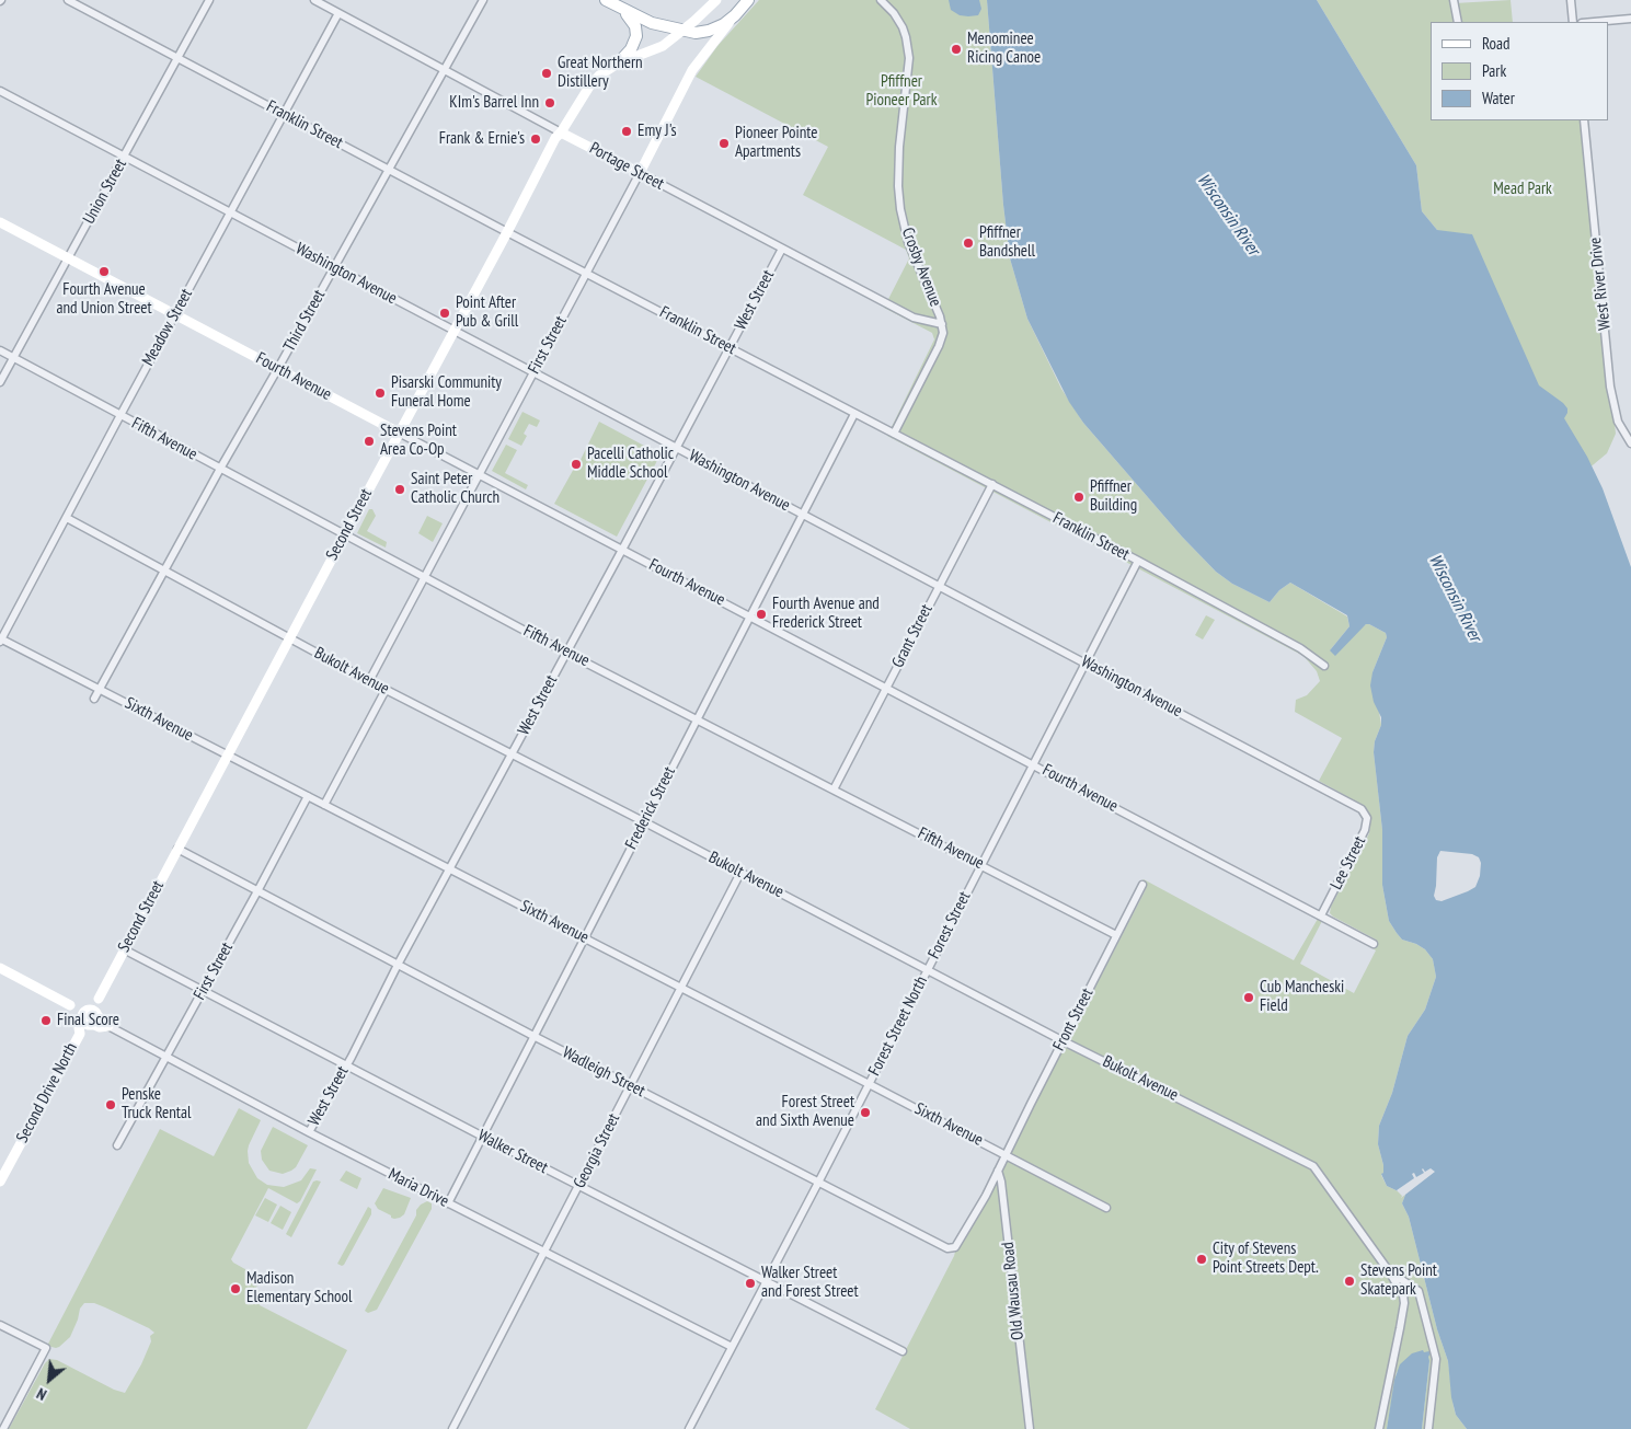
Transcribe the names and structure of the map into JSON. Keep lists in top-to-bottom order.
{
  "streets": {
    "street": [
      "Franklin Street",
      "Portage Street",
      "Union Street",
      "Crosby Avenue",
      "Washington Avenue",
      "West River Drive",
      "West Street",
      "Third Street",
      "Meadow Street",
      "First Street",
      "Fourth Avenue",
      "Fifth Avenue",
      "Second Street",
      "Grant Street",
      "Bukolt Avenue",
      "Sixth Avenue",
      "Frederick Street",
      "Lee Street",
      "Forest Street",
      "Front Street",
      "Forest Street North",
      "Wadleigh Street",
      "Second Drive North",
      "Georgia Street",
      "Walker Street",
      "Maria Drive",
      "Old Wausau Road"
    ]
  },
  "crossings": [
    ["Franklin Street", "Union Street"],
    ["Franklin Street", "Crosby Avenue"],
    ["Franklin Street", "West Street"],
    ["Franklin Street", "Third Street"],
    ["Franklin Street", "Meadow Street"],
    ["Franklin Street", "First Street"],
    ["Franklin Street", "Second Street"],
    ["Franklin Street", "Grant Street"],
    ["Franklin Street", "Frederick Street"],
    ["Franklin Street", "Forest Street"],
    ["Portage Street", "Crosby Avenue"],
    ["Portage Street", "West Street"],
    ["Portage Street", "Third Street"],
    ["Portage Street", "Meadow Street"],
    ["Portage Street", "First Street"],
    ["Portage Street", "Second Street"],
    ["Union Street", "Washington Avenue"],
    ["Union Street", "Fourth Avenue"],
    ["Union Street", "Fifth Avenue"],
    ["Washington Avenue", "West Street"],
    ["Washington Avenue", "Third Street"],
    ["Washington Avenue", "Meadow Street"],
    ["Washington Avenue", "First Street"],
    ["Washington Avenue", "Second Street"],
    ["Washington Avenue", "Grant Street"],
    ["Washington Avenue", "Frederick Street"],
    ["Washington Avenue", "Lee Street"],
    ["Washington Avenue", "Forest Street"],
    ["West Street", "Fourth Avenue"],
    ["West Street", "Fifth Avenue"],
    ["West Street", "Bukolt Avenue"],
    ["West Street", "Sixth Avenue"],
    ["West Street", "Wadleigh Street"],
    ["West Street", "Walker Street"],
    ["West Street", "Maria Drive"],
    ["Third Street", "Fourth Avenue"],
    ["Third Street", "Fifth Avenue"],
    ["Third Street", "Bukolt Avenue"],
    ["Third Street", "Sixth Avenue"],
    ["Meadow Street", "Fourth Avenue"],
    ["Meadow Street", "Fifth Avenue"],
    ["Meadow Street", "Bukolt Avenue"],
    ["Meadow Street", "Sixth Avenue"],
    ["First Street", "Fourth Avenue"],
    ["First Street", "Fifth Avenue"],
    ["First Street", "Bukolt Avenue"],
    ["First Street", "Sixth Avenue"],
    ["First Street", "Wadleigh Street"],
    ["First Street", "Walker Street"],
    ["First Street", "Maria Drive"],
    ["Fourth Avenue", "Second Street"],
    ["Fourth Avenue", "Grant Street"],
    ["Fourth Avenue", "Frederick Street"],
    ["Fourth Avenue", "Lee Street"],
    ["Fourth Avenue", "Forest Street"],
    ["Fifth Avenue", "Second Street"],
    ["Fifth Avenue", "Grant Street"],
    ["Fifth Avenue", "Frederick Street"],
    ["Fifth Avenue", "Forest Street"],
    ["Fifth Avenue", "Front Street"],
    ["Second Street", "Bukolt Avenue"],
    ["Second Street", "Sixth Avenue"],
    ["Second Street", "Wadleigh Street"],
    ["Second Street", "Second Drive North"],
    ["Second Street", "Walker Street"],
    ["Bukolt Avenue", "Frederick Street"],
    ["Bukolt Avenue", "Forest Street"],
    ["Bukolt Avenue", "Front Street"],
    ["Bukolt Avenue", "Forest Street North"],
    ["Bukolt Avenue", "Georgia Street"],
    ["Sixth Avenue", "Frederick Street"],
    ["Sixth Avenue", "Front Street"],
    ["Sixth Avenue", "Forest Street North"],
    ["Sixth Avenue", "Georgia Street"],
    ["Frederick Street", "Wadleigh Street"],
    ["Frederick Street", "Walker Street"],
    ["Frederick Street", "Maria Drive"],
    ["Forest Street", "Forest Street North"],
    ["Wadleigh Street", "Georgia Street"],
    ["Wadleigh Street", "Old Wausau Road"],
    ["Georgia Street", "Walker Street"],
    ["Georgia Street", "Maria Drive"]
  ],
  "water": ["Wisconsin River"],
  "parks": ["Pfiffner Pioneer Park", "Mead Park"],
  "places": [
    "Menominee Ricing Canoe",
    "Great Northern Distillery",
    "KIm's Barrel Inn",
    "Emy J's",
    "Frank & Ernie's",
    "Pioneer Pointe Apartments",
    "Pfiffner Bandshell",
    "Fourth Avenue and Union Street",
    "Point After Pub & Grill",
    "Pisarski Community Funeral Home",
    "Stevens Point Area Co-Op",
    "Pacelli Catholic Middle School",
    "Saint Peter Catholic Church",
    "Pfiffner Building",
    "Fourth Avenue and Frederick Street",
    "Cub Mancheski Field",
    "Final Score",
    "Penske Truck Rental",
    "Forest Street and Sixth Avenue",
    "City of Stevens Point Streets Dept.",
    "Stevens Point Skatepark",
    "Walker Street and Forest Street",
    "Madison Elementary School"
  ],
  "legend": ["Road", "Park", "Water"],
  "north": "bottom left"
}
